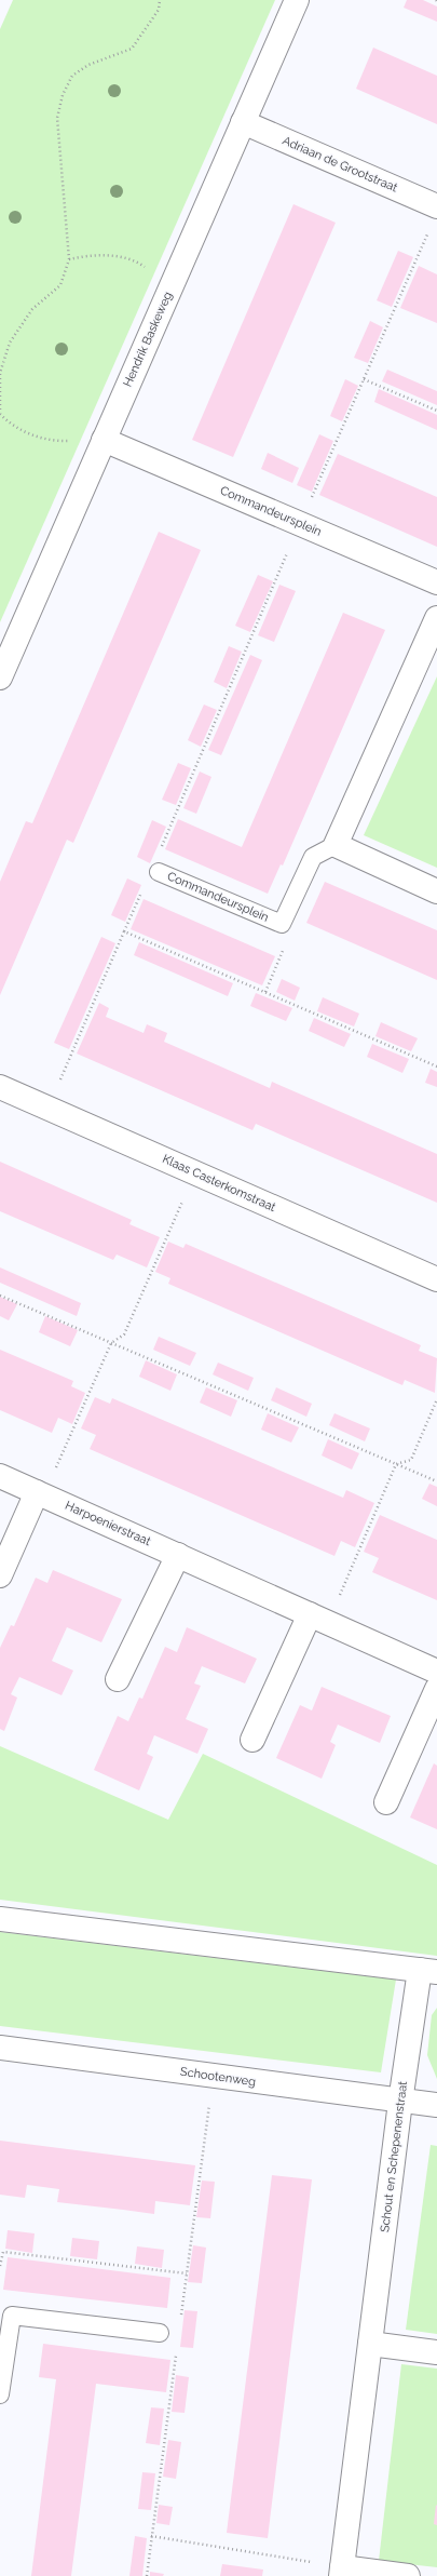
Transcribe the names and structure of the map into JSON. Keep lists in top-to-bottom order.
{
  "streets": {
    "street": [
      "Adriaan de Grootstraat",
      "Hendrik Baskeweg",
      "Commandeursplein",
      "Klaas Casterkomstraat",
      "Harpoenierstraat",
      "Schootenweg",
      "Schout en Schepenenstraat"
    ]
  },
  "crossings": [
    ["Adriaan de Grootstraat", "Hendrik Baskeweg"],
    ["Hendrik Baskeweg", "Commandeursplein"],
    ["Schootenweg", "Schout en Schepenenstraat"]
  ]
}
